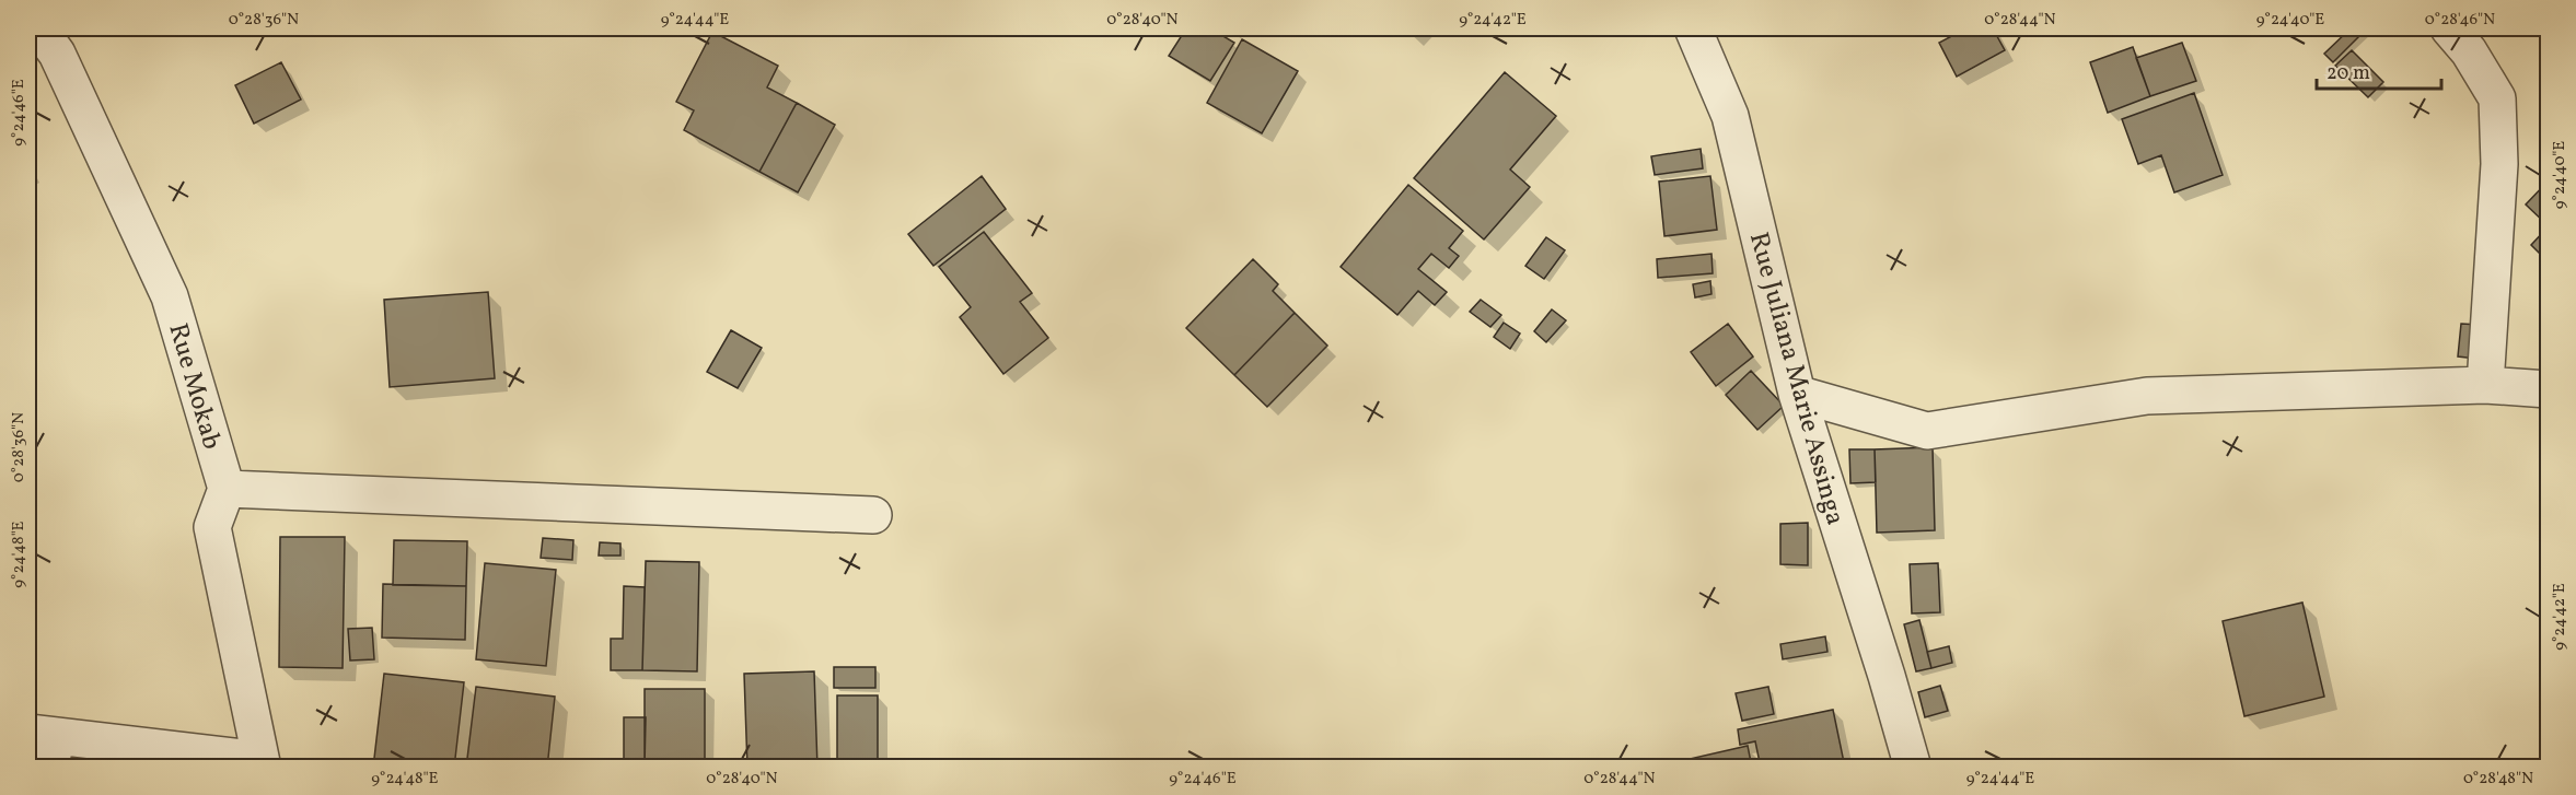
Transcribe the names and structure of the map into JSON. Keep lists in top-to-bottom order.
{
  "streets": {
    "street": ["Rue Juliana Marie Assinga", "Rue Mokab"]
  },
  "scale_bar": "20 m",
  "coordinates": [
    "0°28'36\"N",
    "9°24'44\"E",
    "0°28'40\"N",
    "9°24'42\"E",
    "0°28'44\"N",
    "9°24'40\"E",
    "0°28'46\"N",
    "9°24'46\"E",
    "9°24'48\"E",
    "0°28'48\"N"
  ]
}
